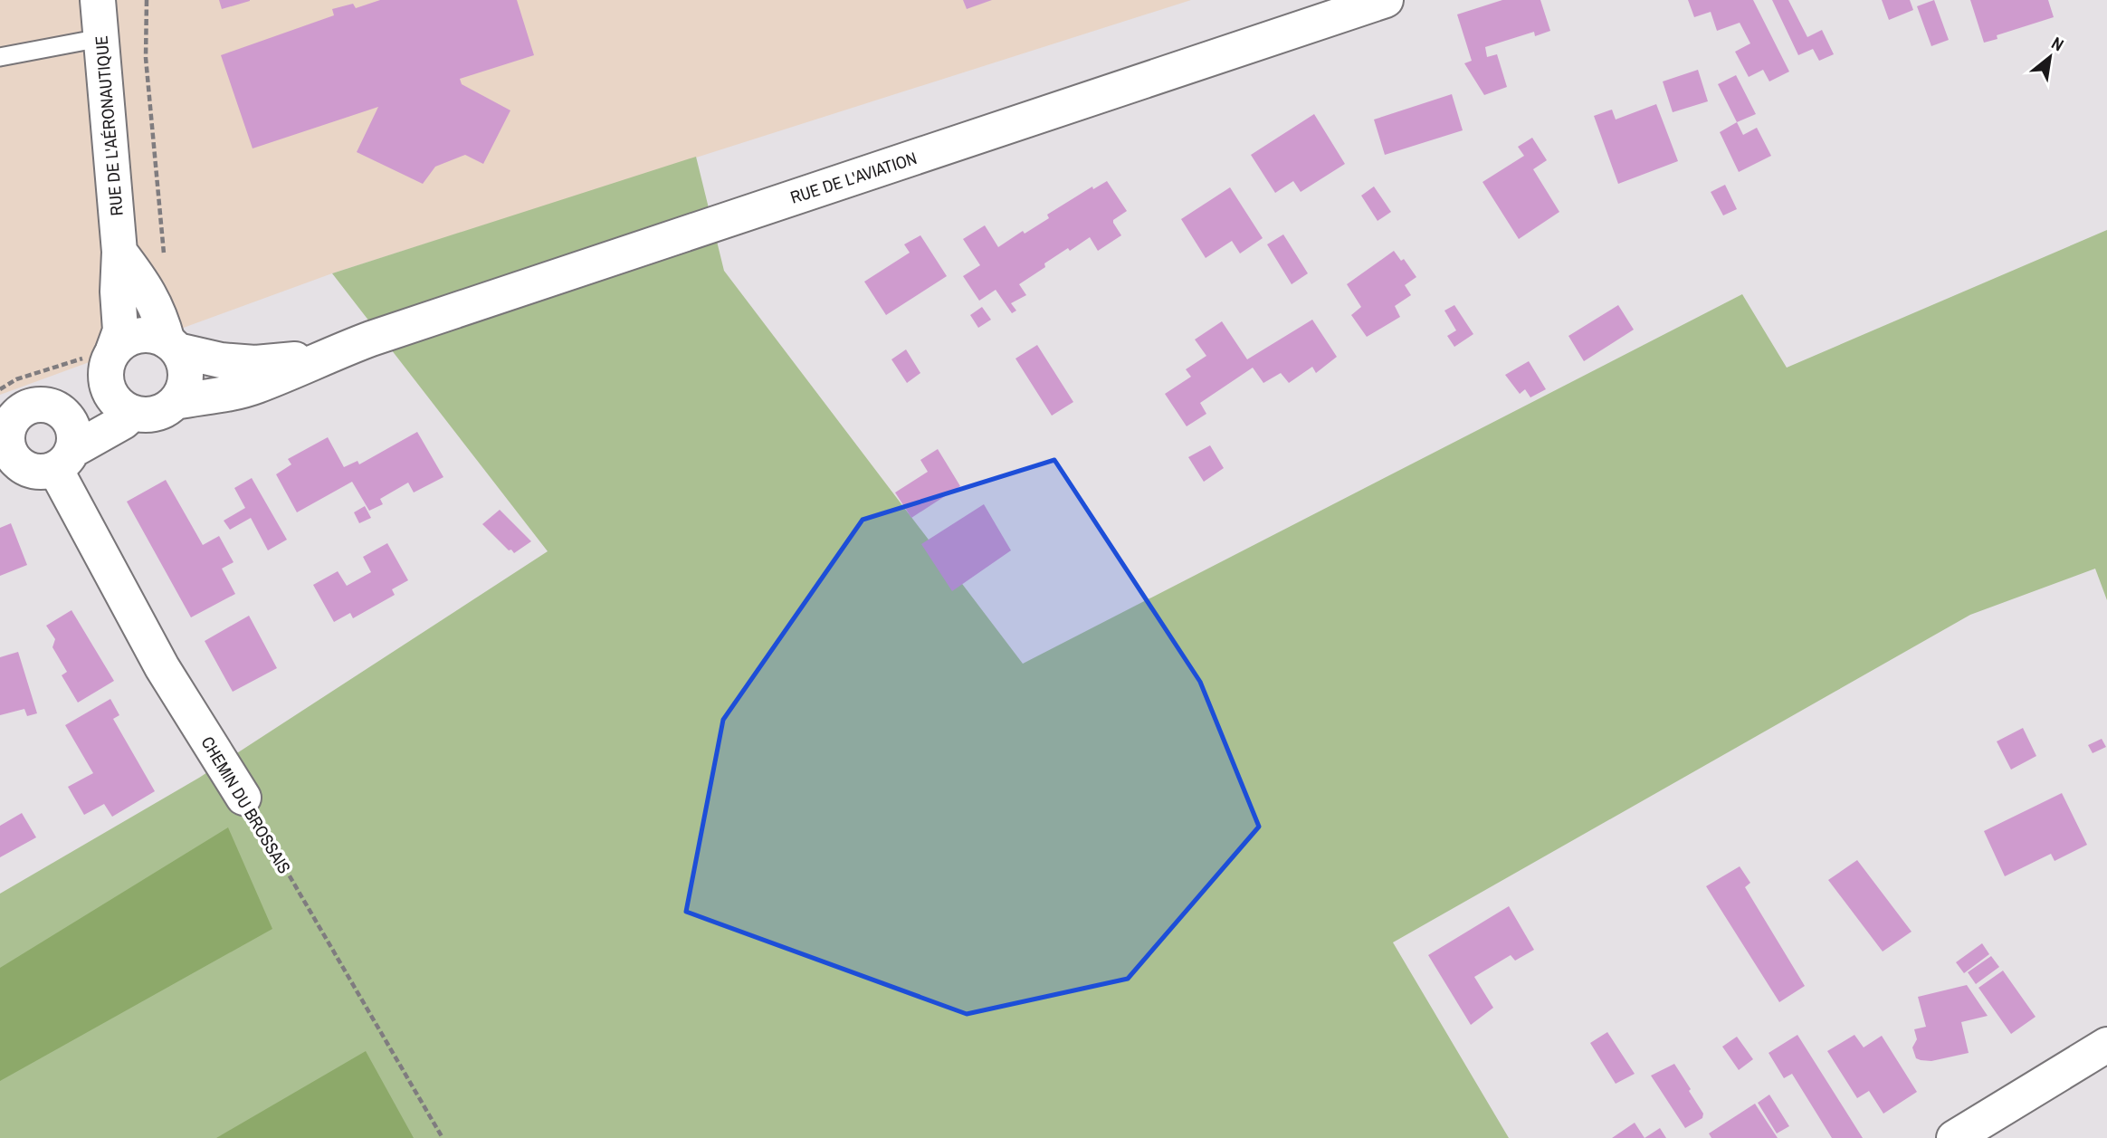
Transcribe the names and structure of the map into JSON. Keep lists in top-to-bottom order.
{
  "streets": {
    "street": ["RUE DE L'AÉRONAUTIQUE", "RUE DE L'AVIATION", "CHEMIN DU BROSSAIS"]
  },
  "crossings": [
    ["RUE DE L'AÉRONAUTIQUE", "RUE DE L'AVIATION"]
  ],
  "north": "top right"
}
